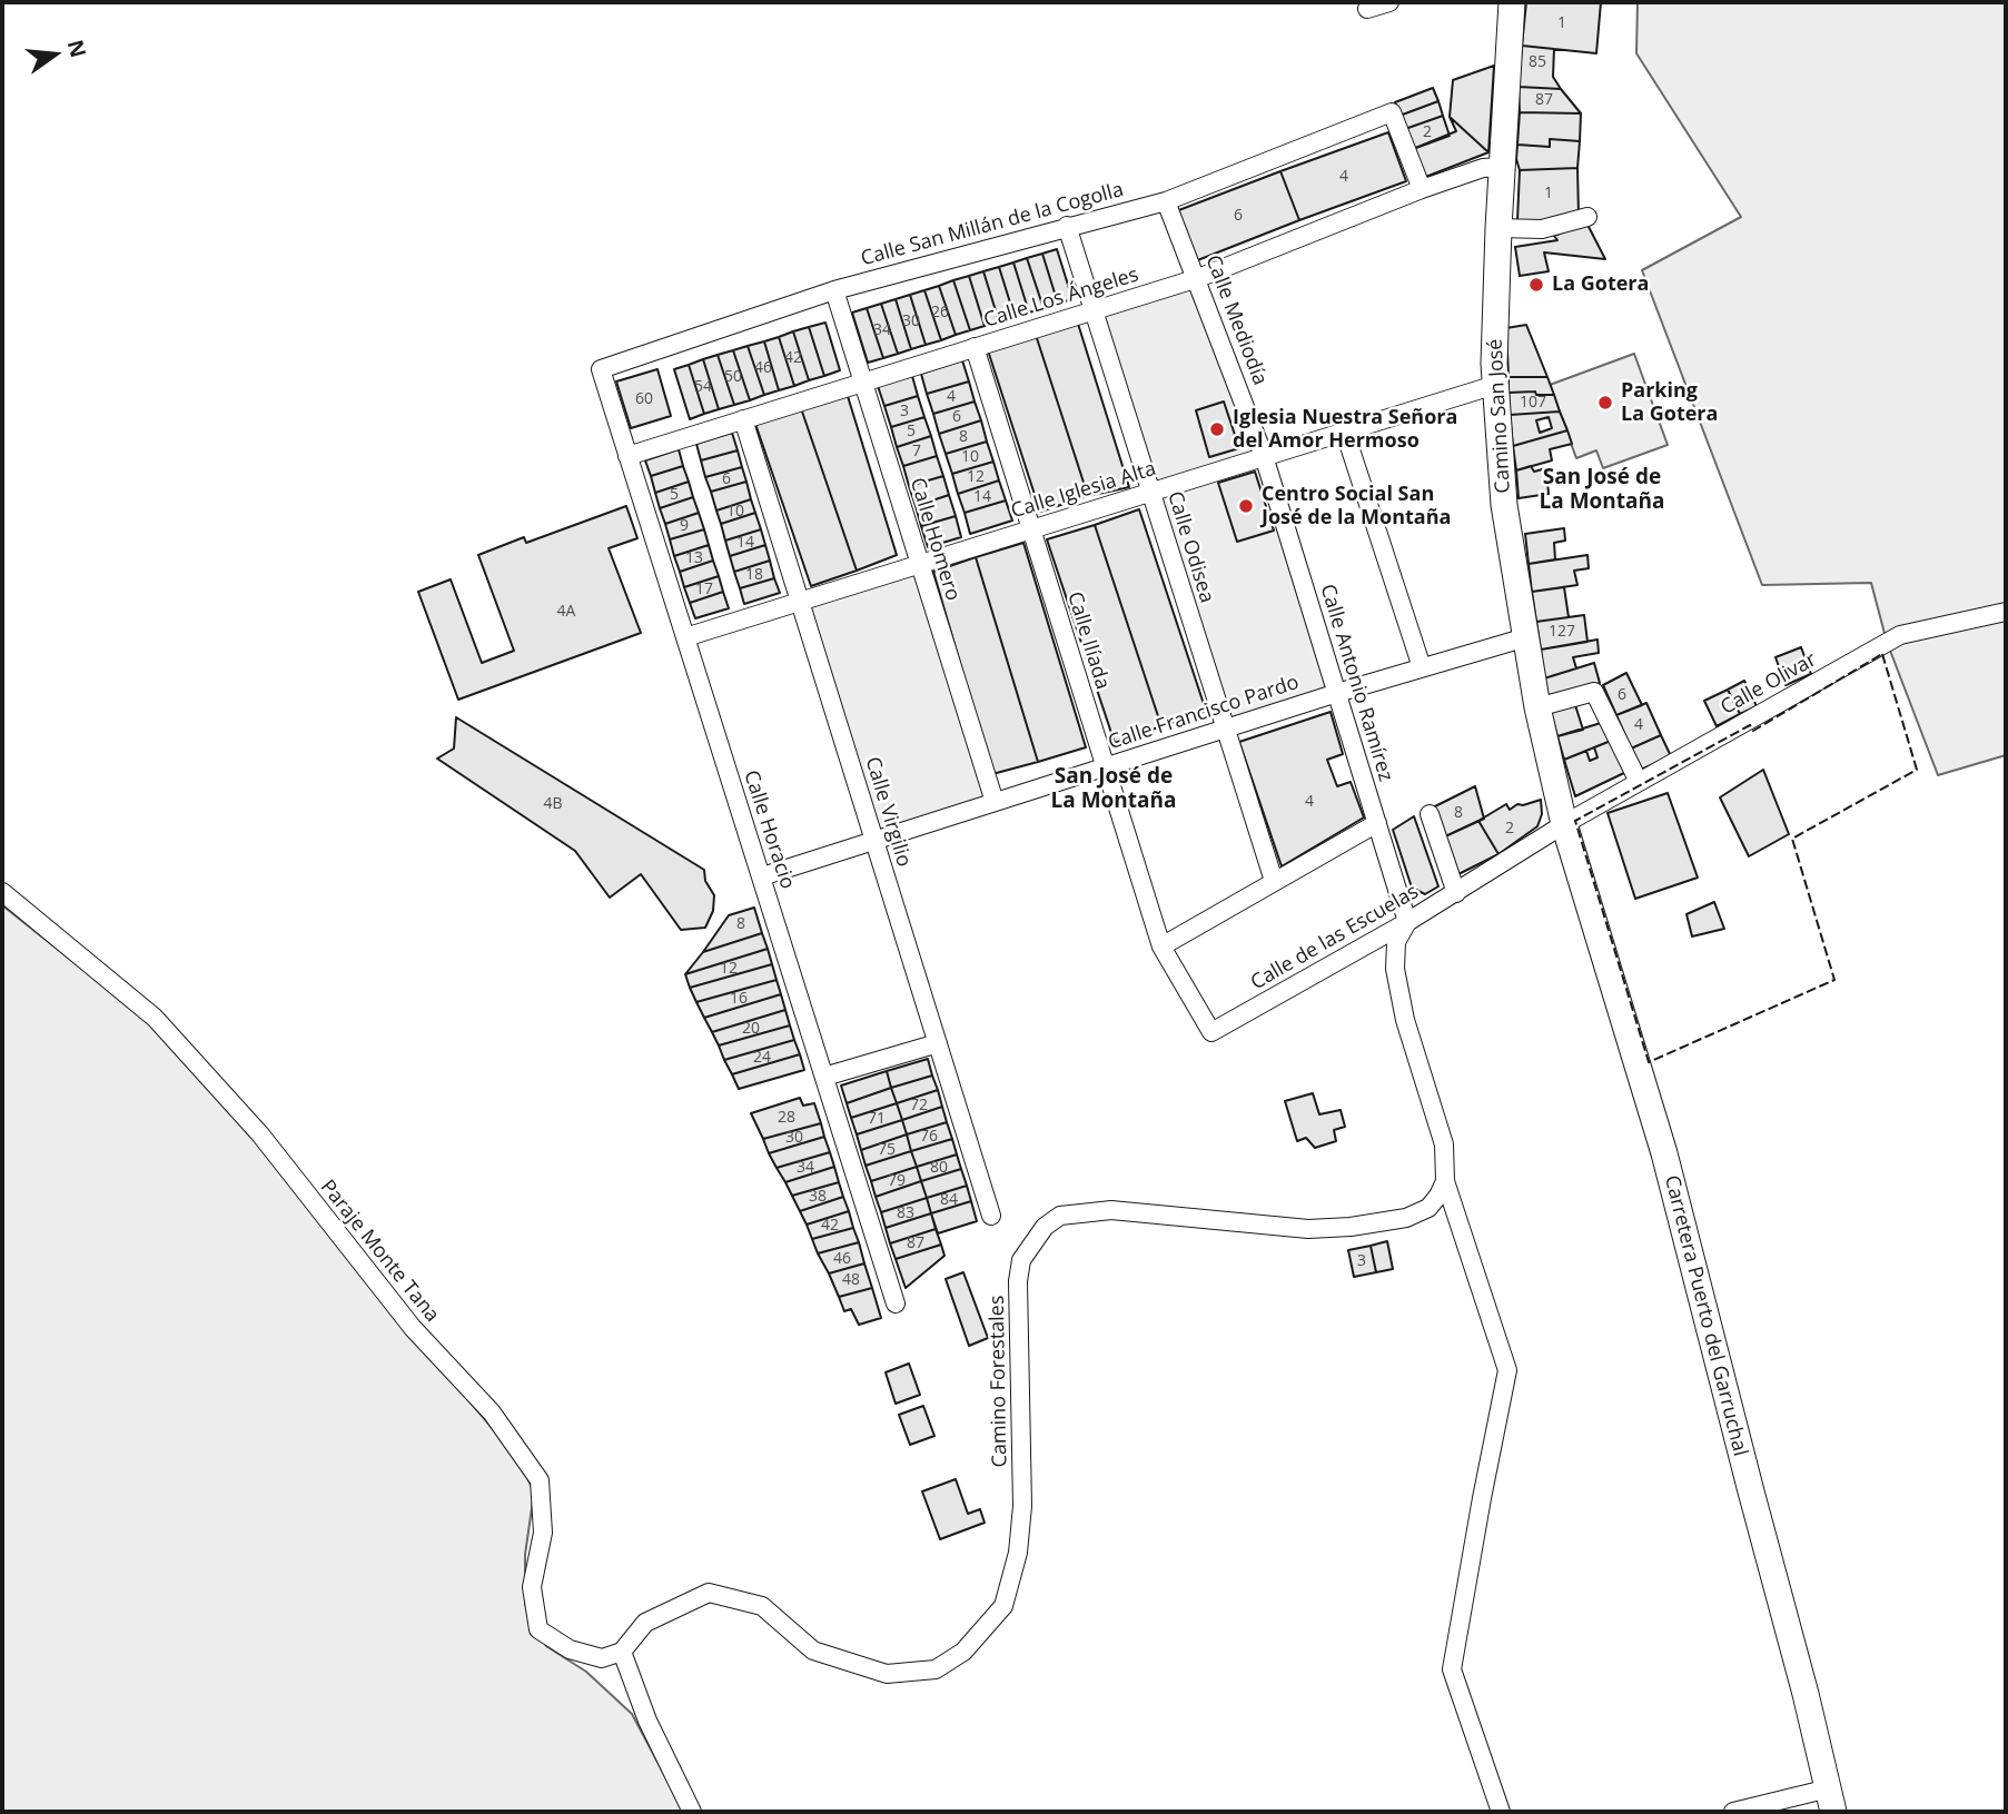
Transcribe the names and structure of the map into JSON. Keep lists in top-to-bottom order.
{
  "streets": {
    "main road": ["Camino San José", "Carretera Puerto del Garruchal"],
    "street": [
      "Calle San Millán de la Cogolla",
      "Calle Los Ángeles",
      "Calle Mediodía",
      "Calle Iglesia Alta",
      "Calle Homero",
      "Calle Odisea",
      "Calle Ilíada",
      "Calle Antonio Ramírez",
      "Calle Olivar",
      "Calle Francisco Pardo",
      "Calle Virgilio",
      "Calle Horacio",
      "Calle de las Escuelas",
      "Paraje Monte Tana",
      "Camino Forestales"
    ]
  },
  "crossings": [
    ["Calle San Millán de la Cogolla", "Calle Los Ángeles"],
    ["Calle San Millán de la Cogolla", "Calle Mediodía"],
    ["Calle San Millán de la Cogolla", "Calle Homero"],
    ["Calle San Millán de la Cogolla", "Calle Odisea"],
    ["Calle San Millán de la Cogolla", "Calle Horacio"],
    ["Calle Los Ángeles", "Calle Mediodía"],
    ["Calle Los Ángeles", "Camino San José"],
    ["Calle Los Ángeles", "Calle Homero"],
    ["Calle Los Ángeles", "Calle Odisea"],
    ["Calle Los Ángeles", "Calle Ilíada"],
    ["Calle Los Ángeles", "Calle Virgilio"],
    ["Calle Los Ángeles", "Calle Horacio"],
    ["Calle Mediodía", "Calle Iglesia Alta"],
    ["Calle Mediodía", "Calle Antonio Ramírez"],
    ["Camino San José", "Calle Iglesia Alta"],
    ["Camino San José", "Calle Olivar"],
    ["Camino San José", "Calle Francisco Pardo"],
    ["Camino San José", "Calle de las Escuelas"],
    ["Camino San José", "Carretera Puerto del Garruchal"],
    ["Calle Iglesia Alta", "Calle Homero"],
    ["Calle Iglesia Alta", "Calle Odisea"],
    ["Calle Iglesia Alta", "Calle Ilíada"],
    ["Calle Iglesia Alta", "Calle Antonio Ramírez"],
    ["Calle Iglesia Alta", "Calle Virgilio"],
    ["Calle Iglesia Alta", "Calle Horacio"],
    ["Calle Homero", "Calle Francisco Pardo"],
    ["Calle Odisea", "Calle Francisco Pardo"],
    ["Calle Ilíada", "Calle Francisco Pardo"],
    ["Calle Ilíada", "Calle de las Escuelas"],
    ["Calle Antonio Ramírez", "Calle Francisco Pardo"],
    ["Calle Antonio Ramírez", "Calle de las Escuelas"],
    ["Calle Olivar", "Calle de las Escuelas"],
    ["Calle Olivar", "Carretera Puerto del Garruchal"],
    ["Calle Francisco Pardo", "Calle Virgilio"],
    ["Calle Francisco Pardo", "Calle Horacio"],
    ["Calle de las Escuelas", "Carretera Puerto del Garruchal"],
    ["Paraje Monte Tana", "Camino Forestales"]
  ],
  "districts": ["San José de La Montaña", "San José de La Montaña"],
  "places": [
    "La Gotera",
    "Parking La Gotera",
    "Iglesia Nuestra Señora del Amor Hermoso",
    "Centro Social San José de la Montaña"
  ],
  "house_numbers": [
    "1",
    "85",
    "87",
    "2",
    "4",
    "1",
    "6",
    "26",
    "30",
    "34",
    "42",
    "46",
    "50",
    "54",
    "4",
    "60",
    "107",
    "3",
    "6",
    "5",
    "8",
    "7",
    "10",
    "12",
    "6",
    "5",
    "14",
    "10",
    "9",
    "14",
    "13",
    "18",
    "17",
    "4A",
    "127",
    "6",
    "4",
    "4",
    "4B",
    "8",
    "2",
    "8",
    "12",
    "16",
    "20",
    "24",
    "72",
    "28",
    "71",
    "76",
    "30",
    "75",
    "34",
    "80",
    "79",
    "38",
    "84",
    "83",
    "42",
    "87",
    "46",
    "3",
    "48"
  ],
  "north": "right"
}
